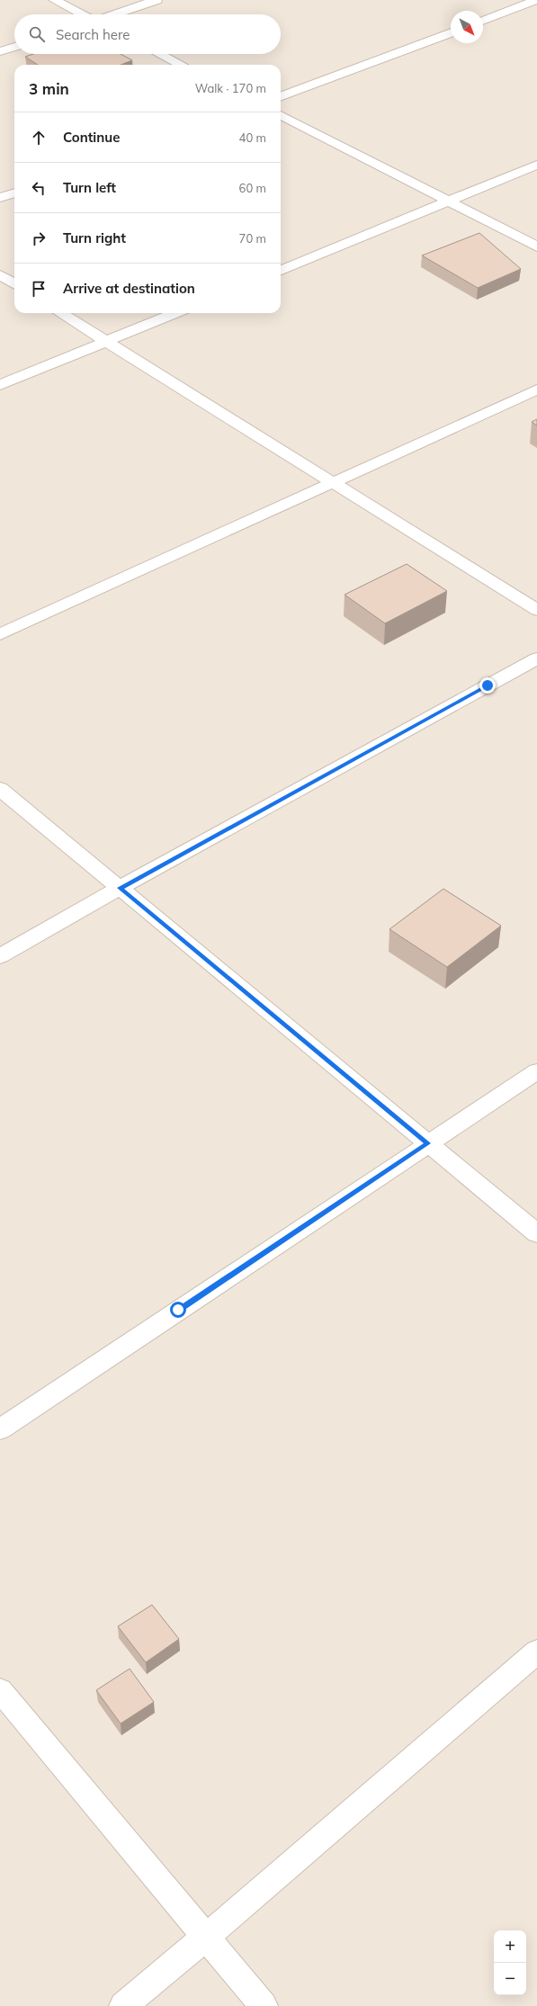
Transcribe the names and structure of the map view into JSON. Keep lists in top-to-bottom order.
{
  "north": "bottom right",
  "page": {
    "search": "Search here",
    "heading": ["3 min", "Walk · 170 m"],
    "list": [
      ["Continue", "40 m"],
      ["Turn left", "60 m"],
      ["Turn right", "70 m"],
      "Arrive at destination"
    ],
    "map_buttons": ["+", "−"]
  }
}
